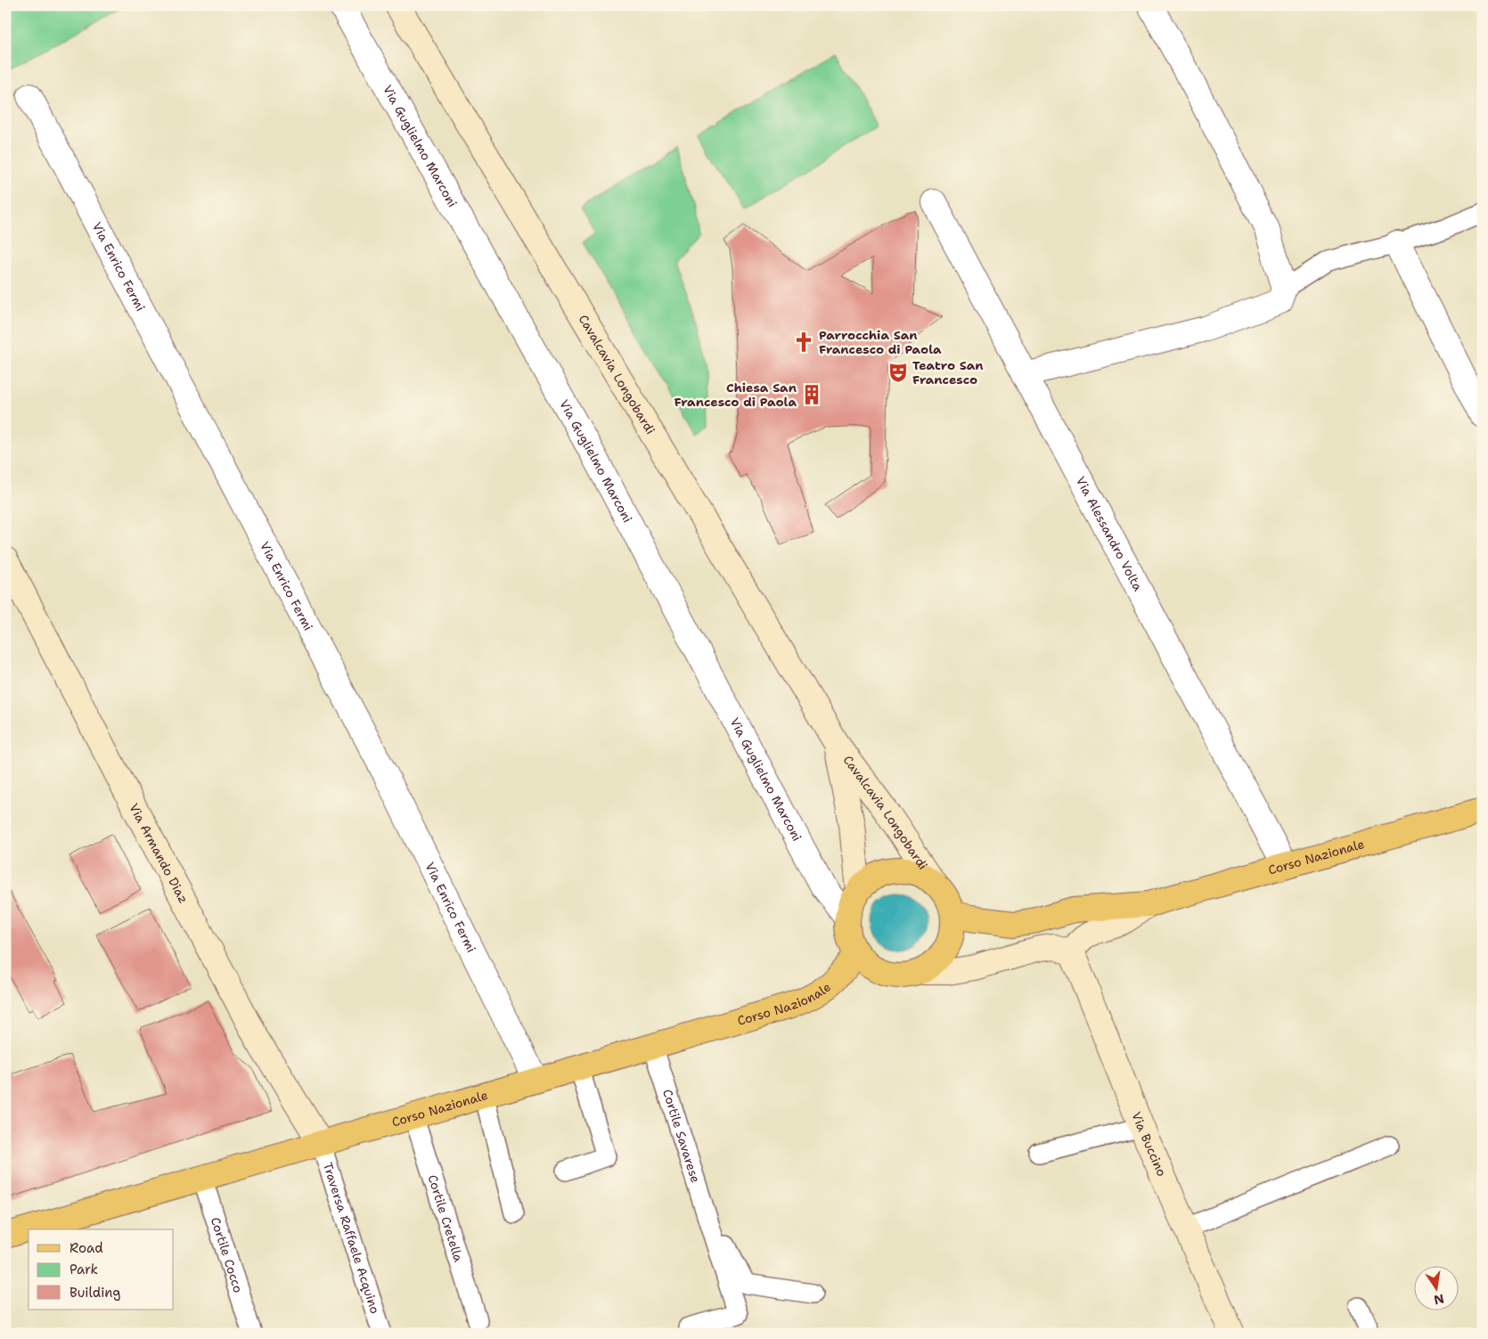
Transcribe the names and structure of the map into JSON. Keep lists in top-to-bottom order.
{
  "streets": {
    "main road": ["Corso Nazionale"],
    "street": [
      "Via Guglielmo Marconi",
      "Via Enrico Fermi",
      "Cavalcavia Longobardi",
      "Via Alessandro Volta",
      "Via Armando Diaz",
      "Via Buccino"
    ],
    "lane": [
      "Cortile Savarese",
      "Cortile Cretella",
      "Traversa Raffaele Acquino",
      "Cortile Cocco"
    ]
  },
  "crossings": [
    ["Via Guglielmo Marconi", "Cavalcavia Longobardi"],
    ["Via Guglielmo Marconi", "Corso Nazionale"],
    ["Via Enrico Fermi", "Corso Nazionale"],
    ["Cavalcavia Longobardi", "Corso Nazionale"],
    ["Via Alessandro Volta", "Corso Nazionale"],
    ["Via Armando Diaz", "Corso Nazionale"],
    ["Via Armando Diaz", "Traversa Raffaele Acquino"],
    ["Corso Nazionale", "Cortile Savarese"],
    ["Corso Nazionale", "Via Buccino"],
    ["Corso Nazionale", "Cortile Cretella"],
    ["Corso Nazionale", "Traversa Raffaele Acquino"],
    ["Corso Nazionale", "Cortile Cocco"]
  ],
  "places": {
    "church": ["Parrocchia San Francesco di Paola"],
    "theatre": ["Teatro San Francesco"],
    "building": ["Chiesa San Francesco di Paola"]
  },
  "legend": ["Road", "Park", "Building"],
  "north": "bottom"
}
